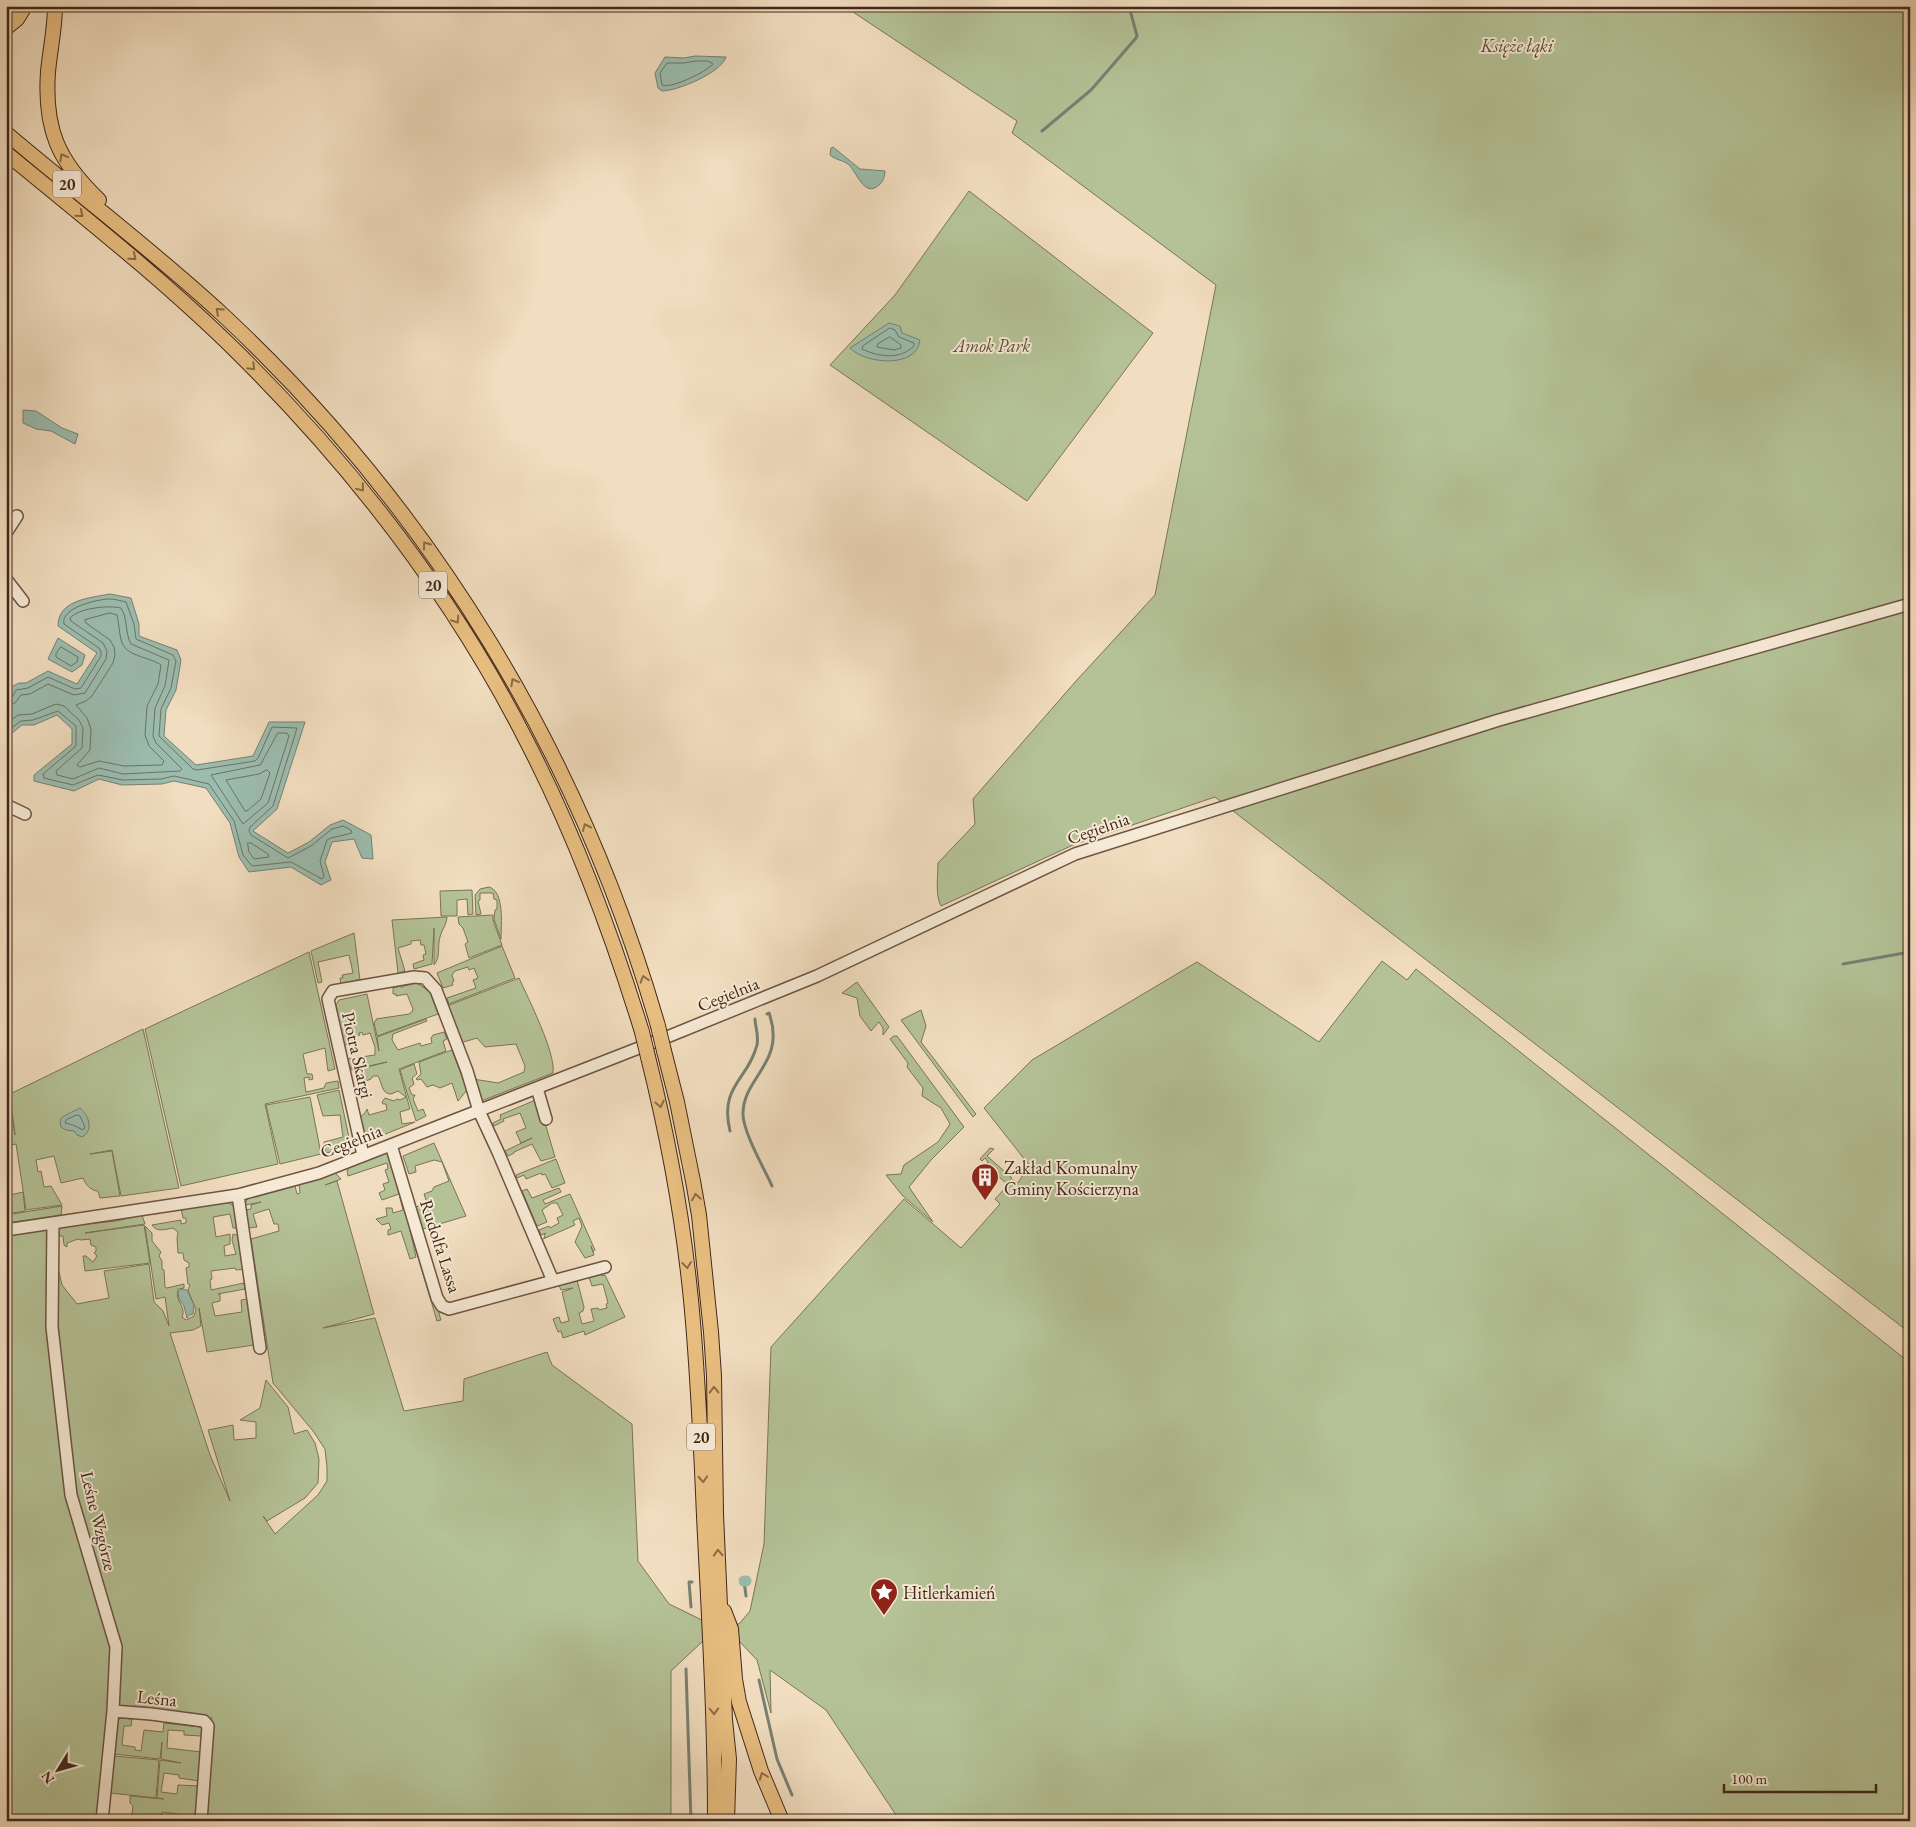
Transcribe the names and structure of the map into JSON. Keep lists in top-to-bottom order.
{
  "streets": {
    "main road": ["20"],
    "street": [
      "Cegielnia",
      "Piotra Skargi",
      "Rudolfa Lassa",
      "Leśne Wzgórze",
      "Leśna"
    ]
  },
  "crossings": [
    ["Cegielnia", "Piotra Skargi"],
    ["Cegielnia", "Rudolfa Lassa"],
    ["Cegielnia", "Leśne Wzgórze"],
    ["Leśne Wzgórze", "Leśna"]
  ],
  "parks": ["Księże łąki", "Amok Park"],
  "places": {
    "building": ["Zakład Komunalny Gminy Kościerzyna"],
    "place": ["Hitlerkamień"]
  },
  "scale_bar": "100 m",
  "north": "bottom left"
}
